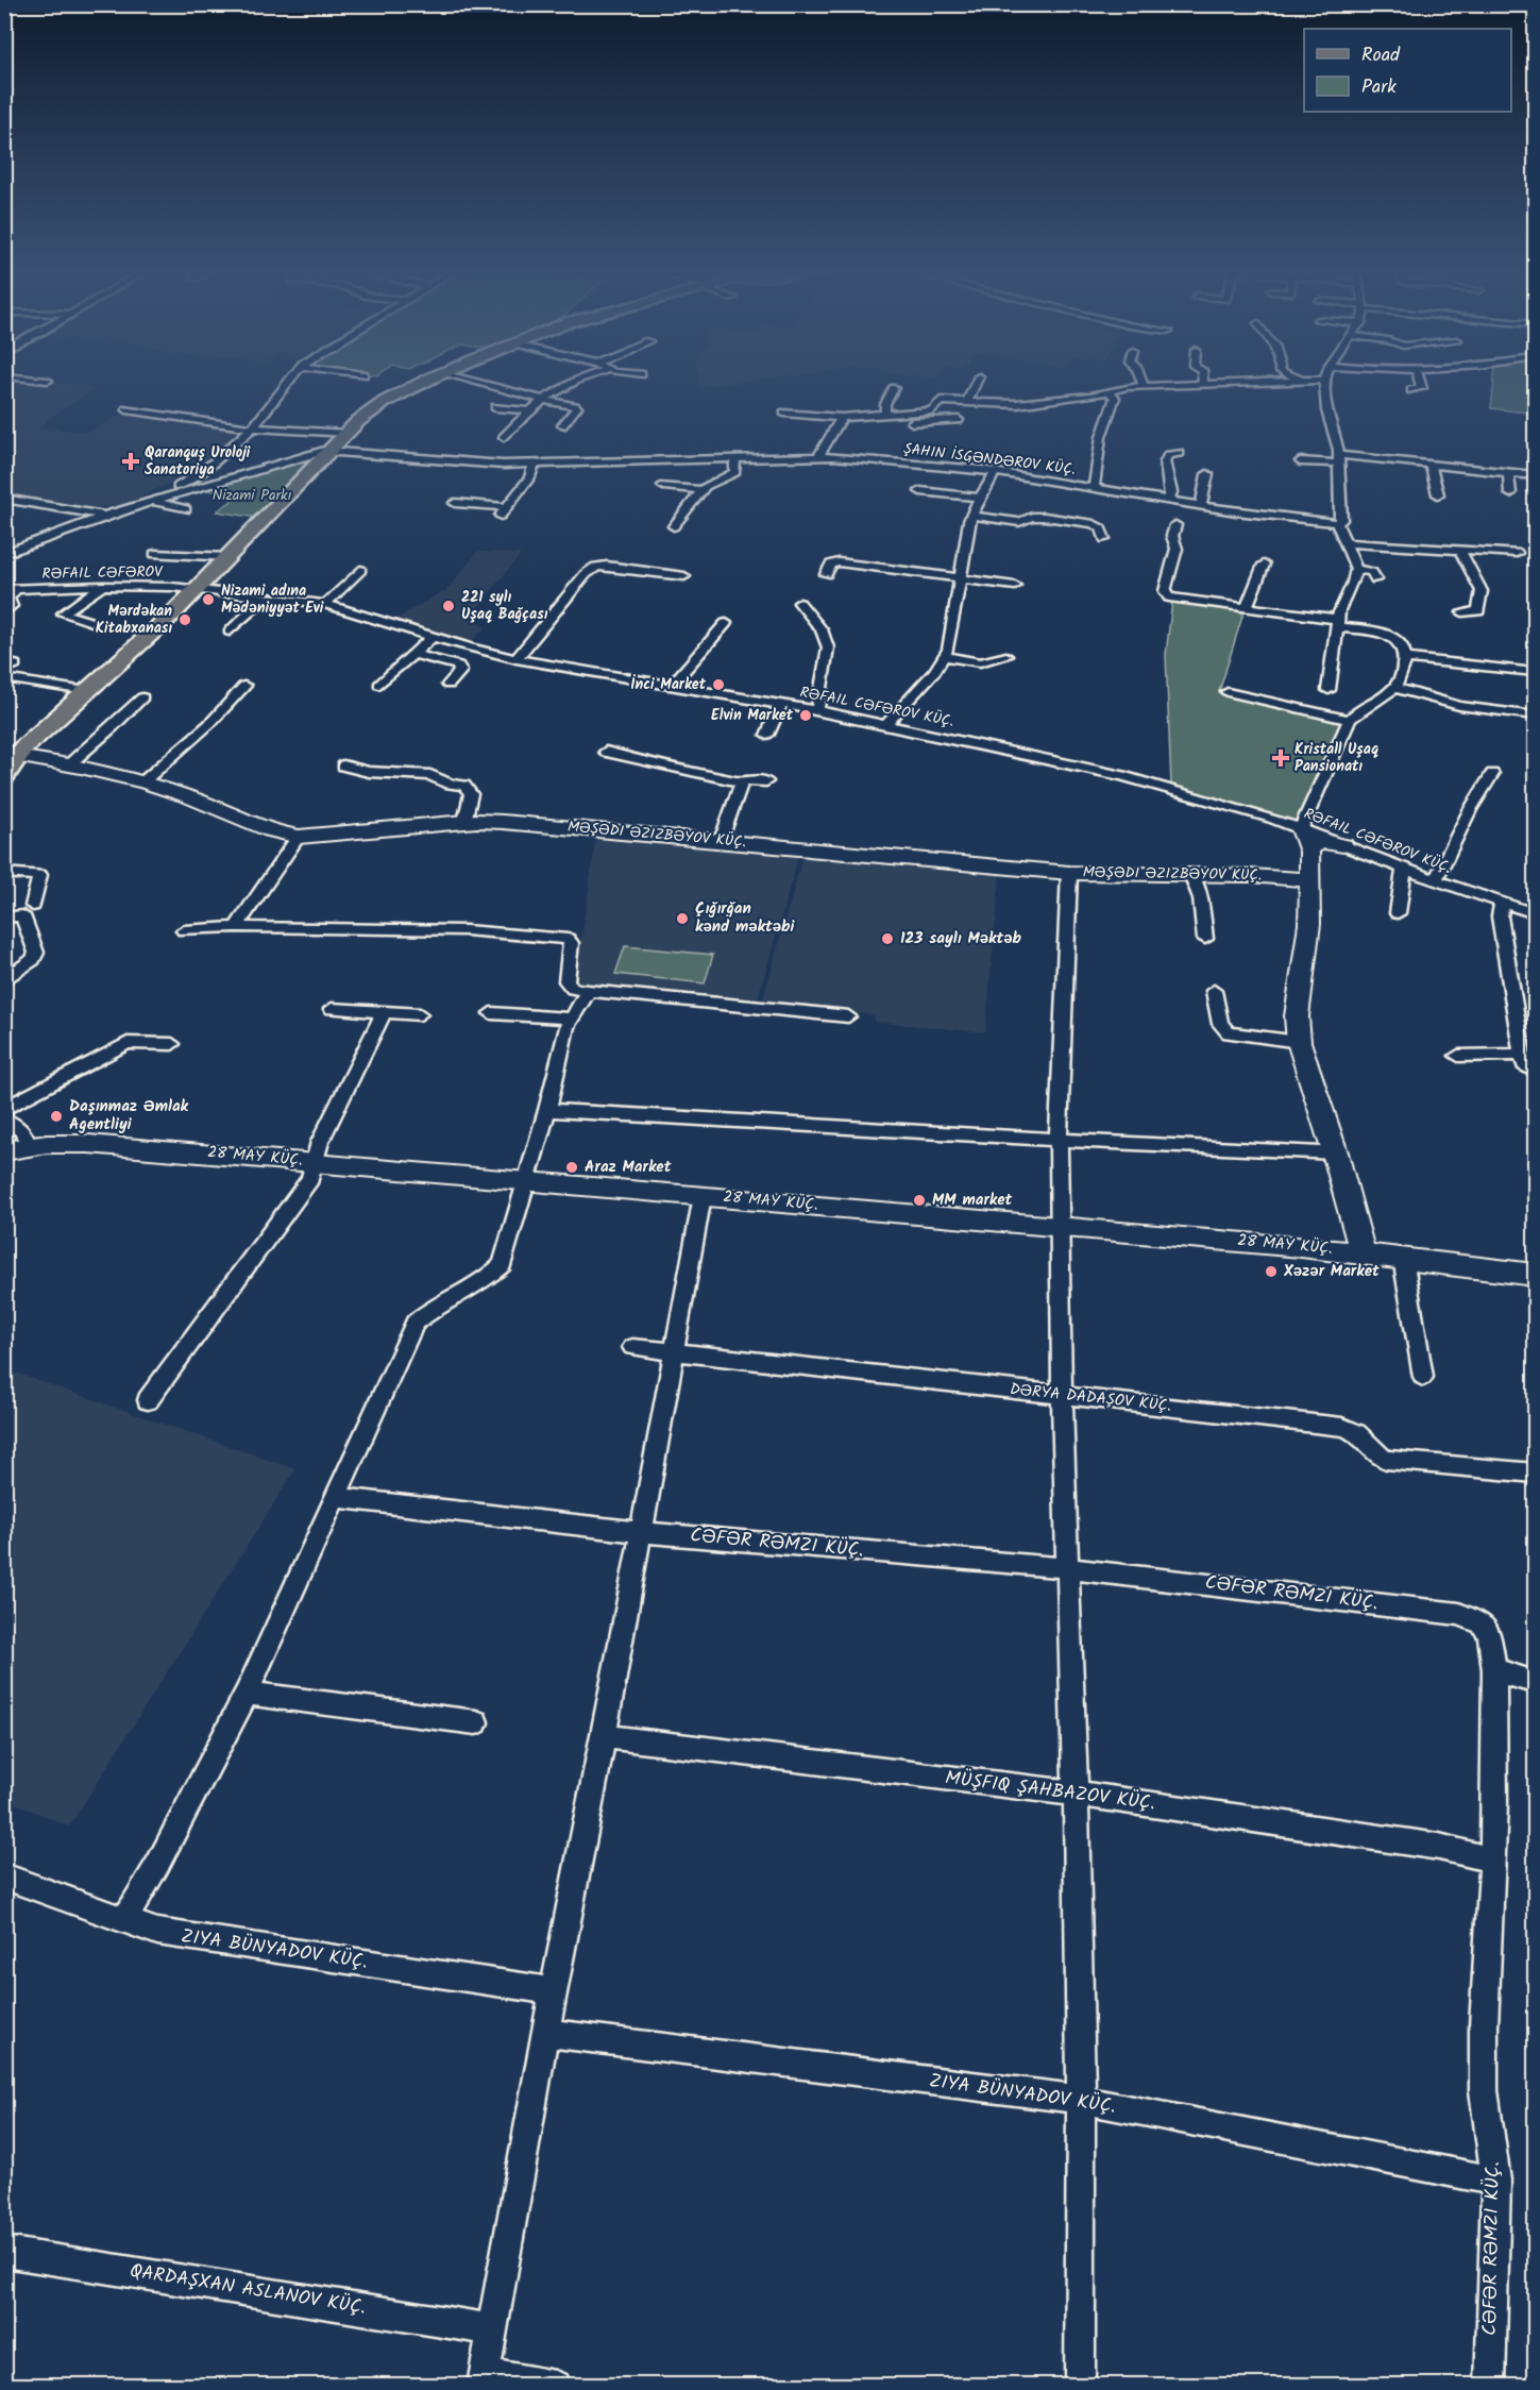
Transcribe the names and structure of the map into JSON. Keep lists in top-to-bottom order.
{
  "streets": {
    "street": [
      "ŞAHIN İSGƏNDƏROV KÜÇ.",
      "RƏFAIL CƏFƏROV",
      "RƏFAIL CƏFƏROV KÜÇ.",
      "MƏŞƏDI ƏZIZBƏYOV KÜÇ.",
      "28 MAY KÜÇ.",
      "DƏRYA DADAŞOV KÜÇ.",
      "CƏFƏR RƏMZI KÜÇ.",
      "MÜŞFIQ ŞAHBAZOV KÜÇ.",
      "ZIYA BÜNYADOV KÜÇ.",
      "QARDAŞXAN ASLANOV KÜÇ."
    ]
  },
  "crossings": [
    ["RƏFAIL CƏFƏROV", "RƏFAIL CƏFƏROV KÜÇ."],
    ["CƏFƏR RƏMZI KÜÇ.", "MÜŞFIQ ŞAHBAZOV KÜÇ."],
    ["CƏFƏR RƏMZI KÜÇ.", "ZIYA BÜNYADOV KÜÇ."]
  ],
  "parks": ["Nizami Parkı"],
  "places": {
    "health": ["Qaranquş Uroloji Sanatoriya", "Kristall Uşaq Pansionatı"],
    "other": [
      "Nizami adına Mədəniyyət Evi",
      "221 sylı Uşaq Bağçası",
      "Mərdəkan Kitabxanası",
      "İnci Market",
      "Elvin Market",
      "Çığırğan kənd məktəbi",
      "123 saylı Məktəb",
      "Daşınmaz Əmlak Agentliyi",
      "Araz Market",
      "MM market",
      "Xəzər Market"
    ]
  },
  "legend": ["Road", "Park"]
}
